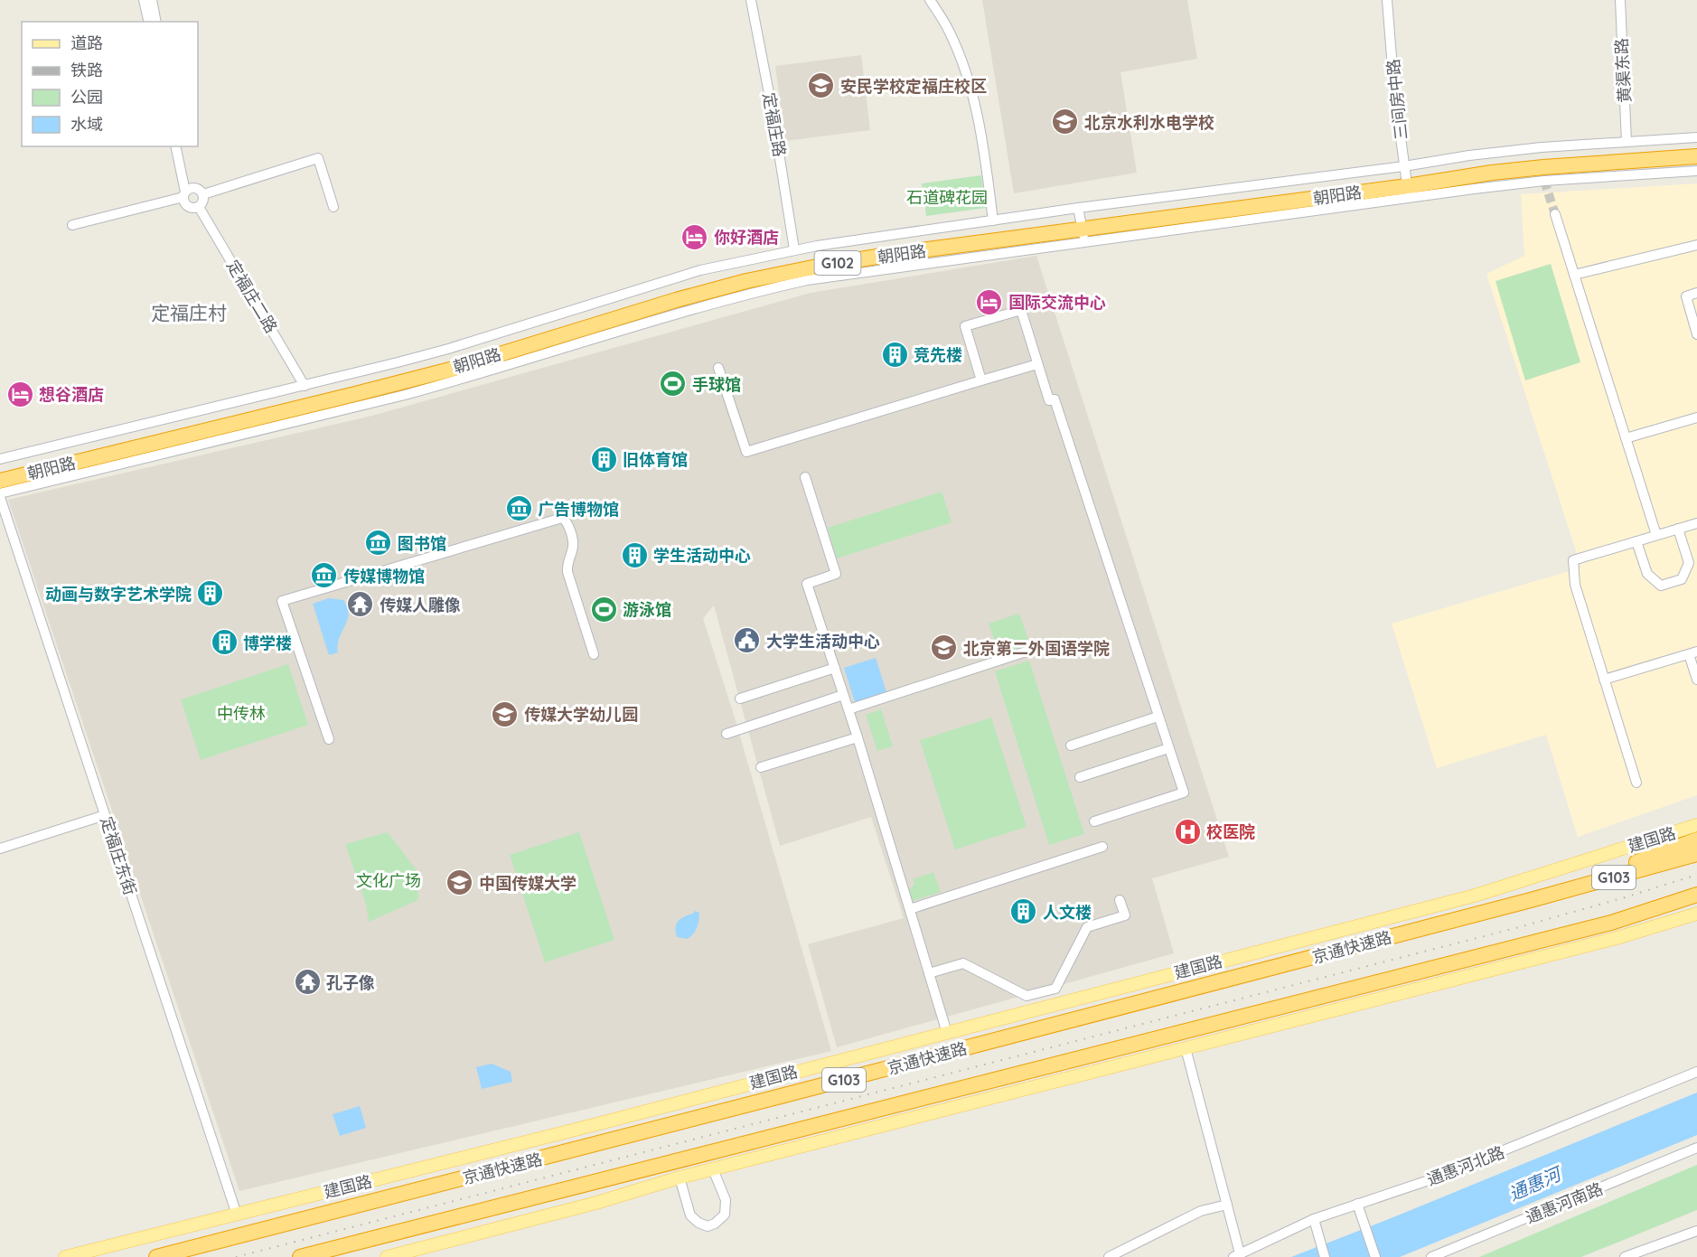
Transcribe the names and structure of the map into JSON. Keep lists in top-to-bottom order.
{
  "streets": {
    "highway": [
      "朝阳路",
      "G102",
      "G103",
      "京通快速路"
    ],
    "main road": ["建国路"],
    "street": [
      "黄渠东路",
      "三间房中路",
      "定福庄路",
      "定福庄二路",
      "定福庄东街",
      "通惠河北路",
      "通惠河南路"
    ]
  },
  "crossings": [
    ["黄渠东路", "朝阳路"],
    ["三间房中路", "朝阳路"],
    ["定福庄路", "朝阳路"],
    ["朝阳路", "定福庄二路"],
    ["朝阳路", "定福庄东街"],
    ["建国路", "定福庄东街"]
  ],
  "districts": ["定福庄村"],
  "water": ["通惠河"],
  "parks": ["石道碑花园", "中传林", "文化广场"],
  "places": {
    "school or university": [
      "安民学校定福庄校区",
      "北京水利水电学校",
      "北京第二外国语学院",
      "传媒大学幼儿园",
      "中国传媒大学"
    ],
    "hotel": ["你好酒店", "国际交流中心", "想谷酒店"],
    "building": [
      "竞先楼",
      "旧体育馆",
      "学生活动中心",
      "动画与数字艺术学院",
      "博学楼",
      "人文楼"
    ],
    "sports": ["手球馆", "游泳馆"],
    "museum": ["广告博物馆", "图书馆", "传媒博物馆"],
    "temple": ["传媒人雕像", "孔子像"],
    "public building": ["大学生活动中心"],
    "hospital": ["校医院"]
  },
  "legend": [
    "道路",
    "铁路",
    "公园",
    "水域"
  ]
}
